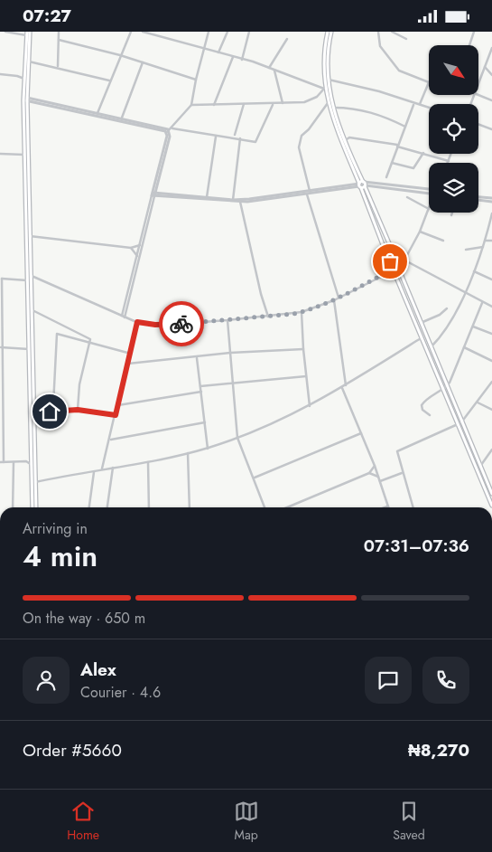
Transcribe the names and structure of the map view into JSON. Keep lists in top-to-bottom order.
{
  "north": "bottom right",
  "page": {
    "status": "07:27",
    "heading": ["4 min", "Arriving in", "07:31–07:36"],
    "panel": [
      "Alex",
      "Courier · 4.6",
      "Order #5660",
      "₦8,270"
    ],
    "bar": "On the way · 650 m",
    "tabs": ["Home", "Map", "Saved"]
  }
}
